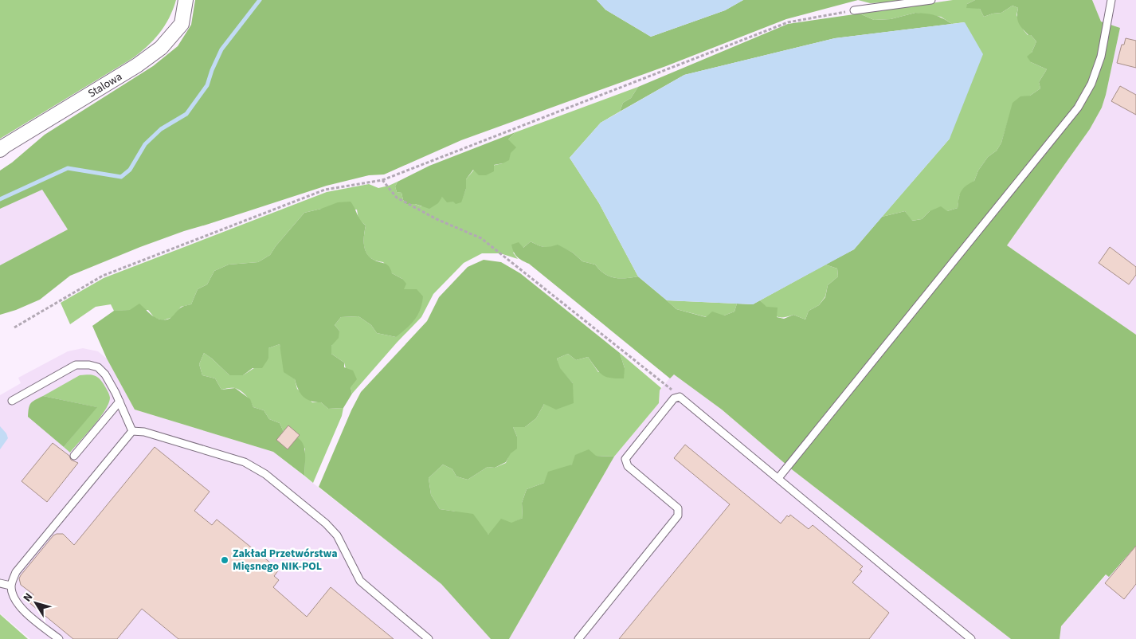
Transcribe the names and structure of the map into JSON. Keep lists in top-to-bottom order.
{
  "streets": {
    "street": ["Stalowa"]
  },
  "places": ["Zakład Przetwórstwa Mięsnego NIK-POL"],
  "north": "top left"
}
